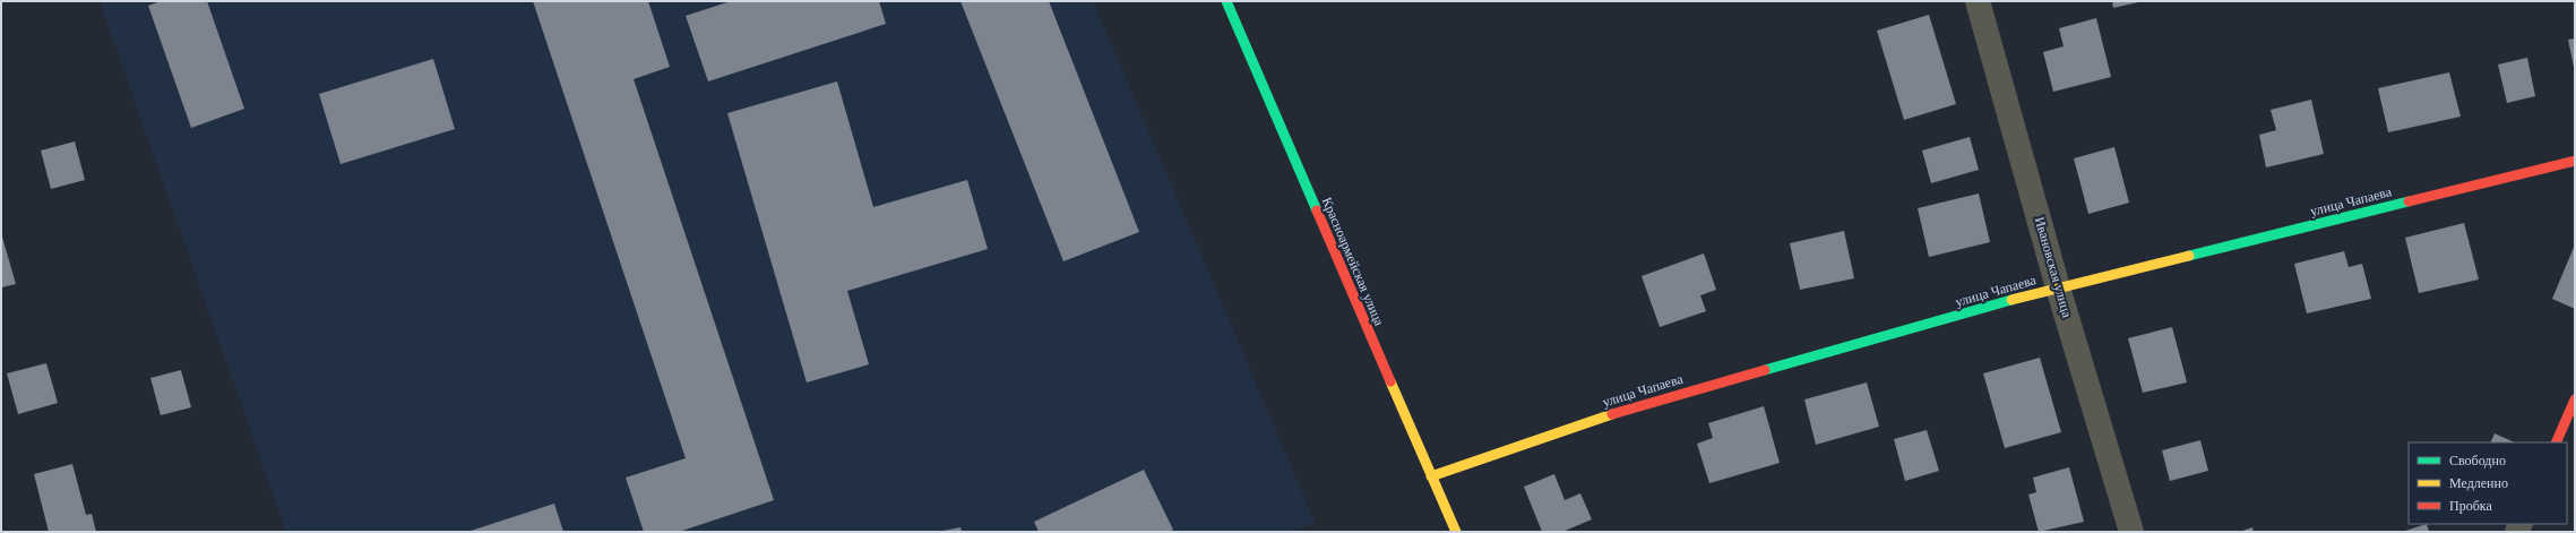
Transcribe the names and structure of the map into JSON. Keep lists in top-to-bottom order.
{
  "streets": {
    "street": ["улица Чапаева", "Красноармейская улица", "Ивановская улица"]
  },
  "crossings": [
    ["улица Чапаева", "Красноармейская улица"],
    ["улица Чапаева", "Ивановская улица"]
  ],
  "legend": ["Свободно", "Медленно", "Пробка"]
}
